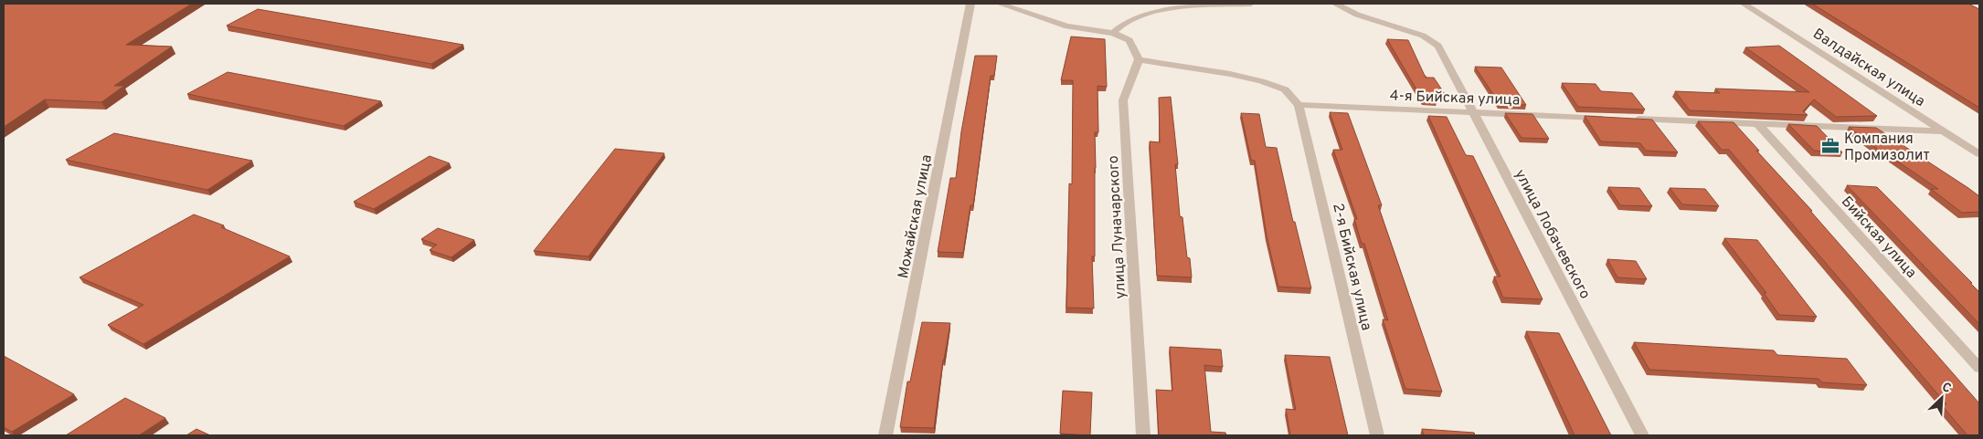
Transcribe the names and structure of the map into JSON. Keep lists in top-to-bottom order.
{
  "streets": {
    "street": [
      "Валдайская улица",
      "4-я Бийская улица",
      "Можайская улица",
      "улица Луначарского",
      "улица Лобачевского",
      "Бийская улица",
      "2-я Бийская улица"
    ]
  },
  "crossings": [
    ["4-я Бийская улица", "улица Лобачевского"],
    ["4-я Бийская улица", "2-я Бийская улица"]
  ],
  "places": {
    "office": ["Компания Промизолит"]
  },
  "north": "top right"
}
